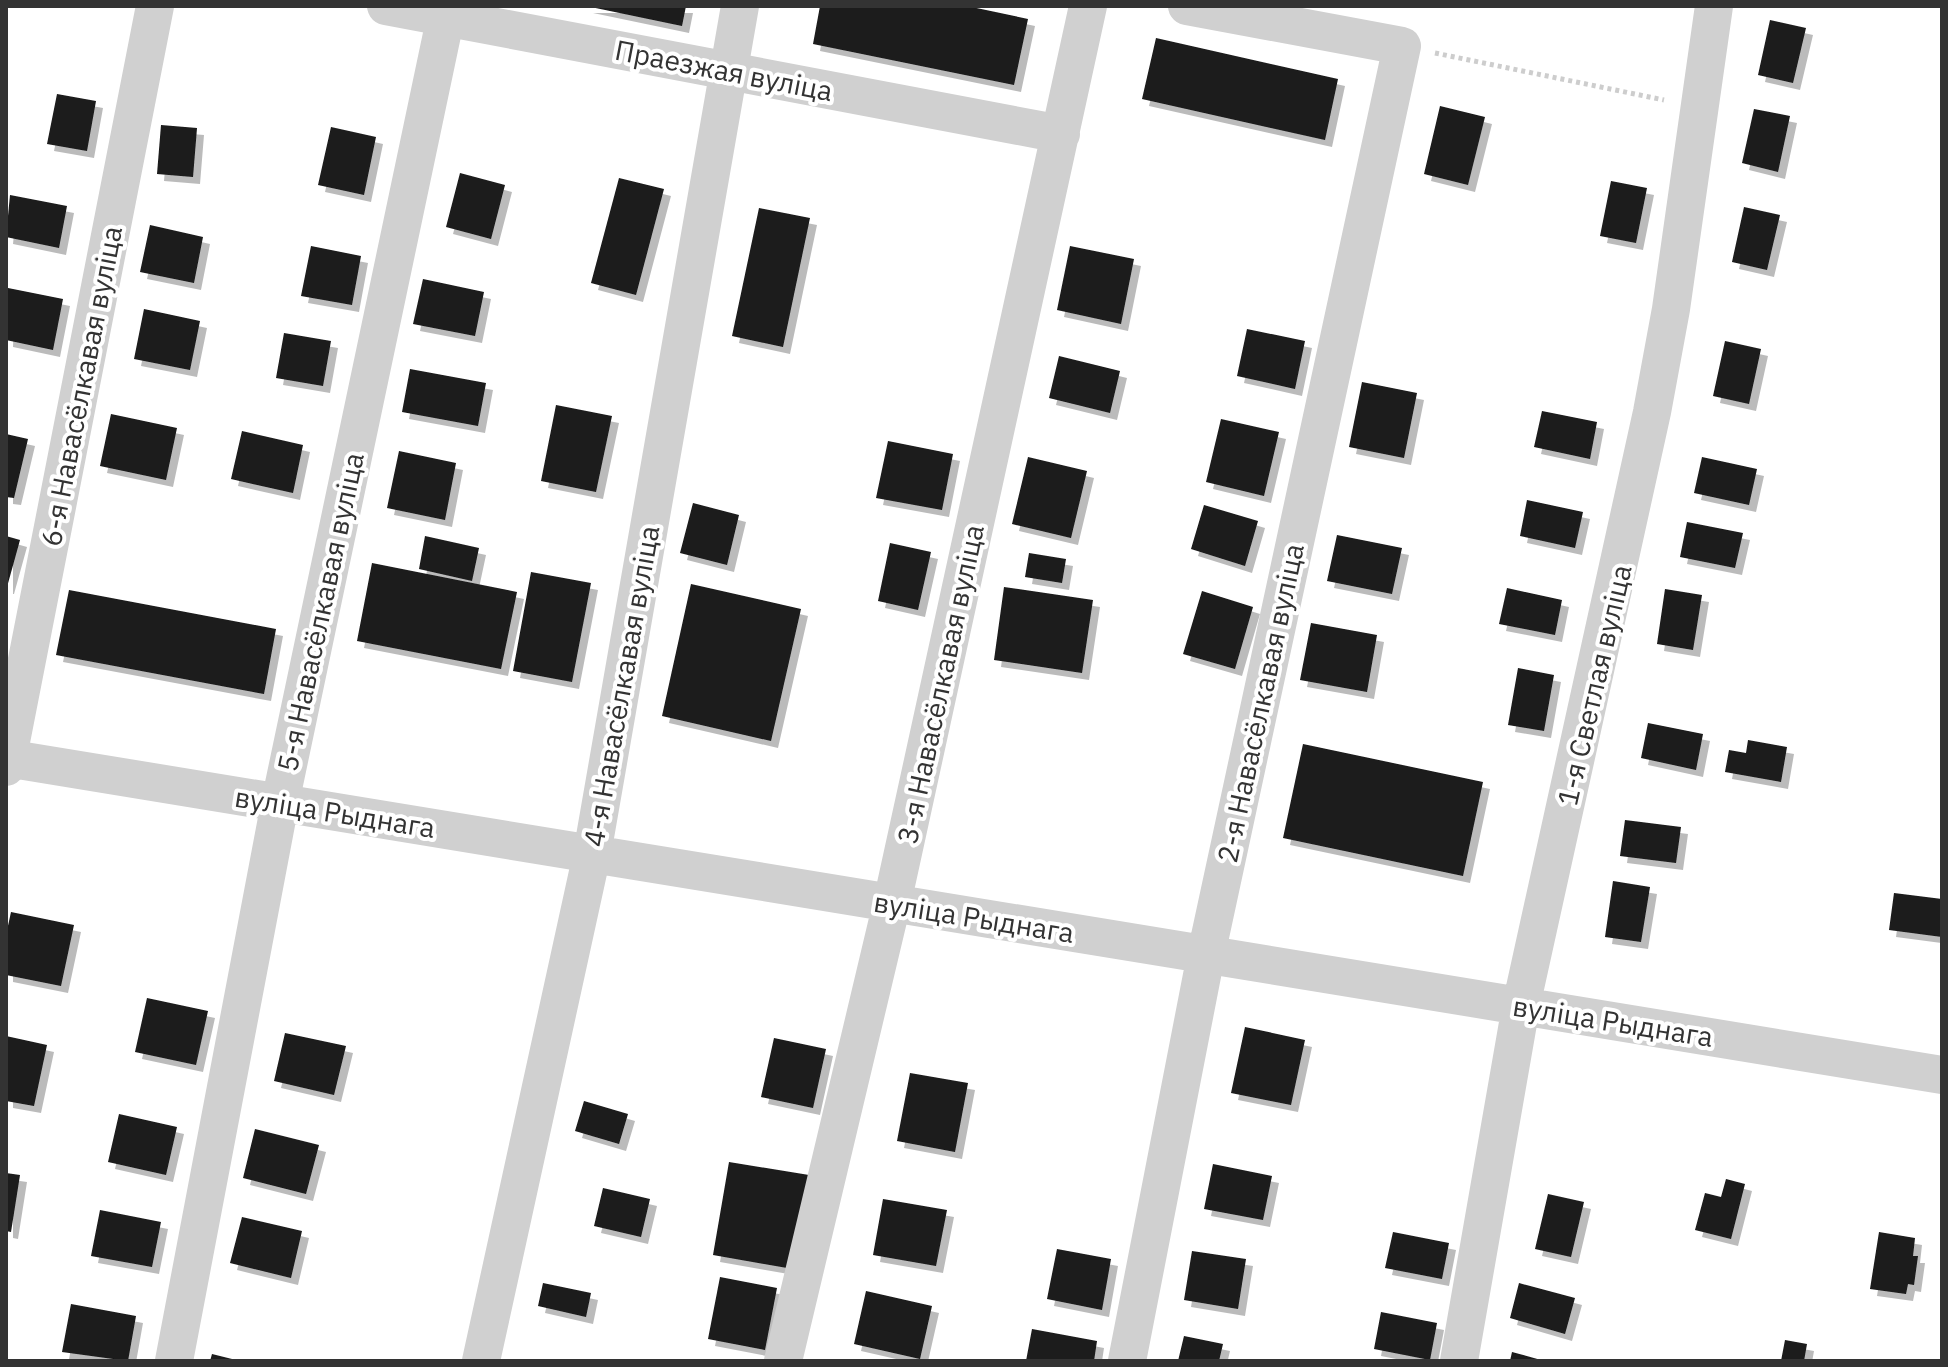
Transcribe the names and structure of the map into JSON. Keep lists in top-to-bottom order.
{
  "streets": {
    "street": [
      "Праезжая вуліца",
      "6-я Навасёлкавая вуліца",
      "5-я Навасёлкавая вуліца",
      "3-я Навасёлкавая вуліца",
      "1-я Светлая вуліца",
      "4-я Навасёлкавая вуліца",
      "2-я Навасёлкавая вуліца",
      "вуліца Рыднага"
    ]
  },
  "crossings": [
    ["Праезжая вуліца", "5-я Навасёлкавая вуліца"],
    ["Праезжая вуліца", "3-я Навасёлкавая вуліца"],
    ["Праезжая вуліца", "4-я Навасёлкавая вуліца"],
    ["6-я Навасёлкавая вуліца", "вуліца Рыднага"],
    ["5-я Навасёлкавая вуліца", "вуліца Рыднага"],
    ["3-я Навасёлкавая вуліца", "вуліца Рыднага"],
    ["1-я Светлая вуліца", "вуліца Рыднага"],
    ["4-я Навасёлкавая вуліца", "вуліца Рыднага"],
    ["2-я Навасёлкавая вуліца", "вуліца Рыднага"]
  ]
}
